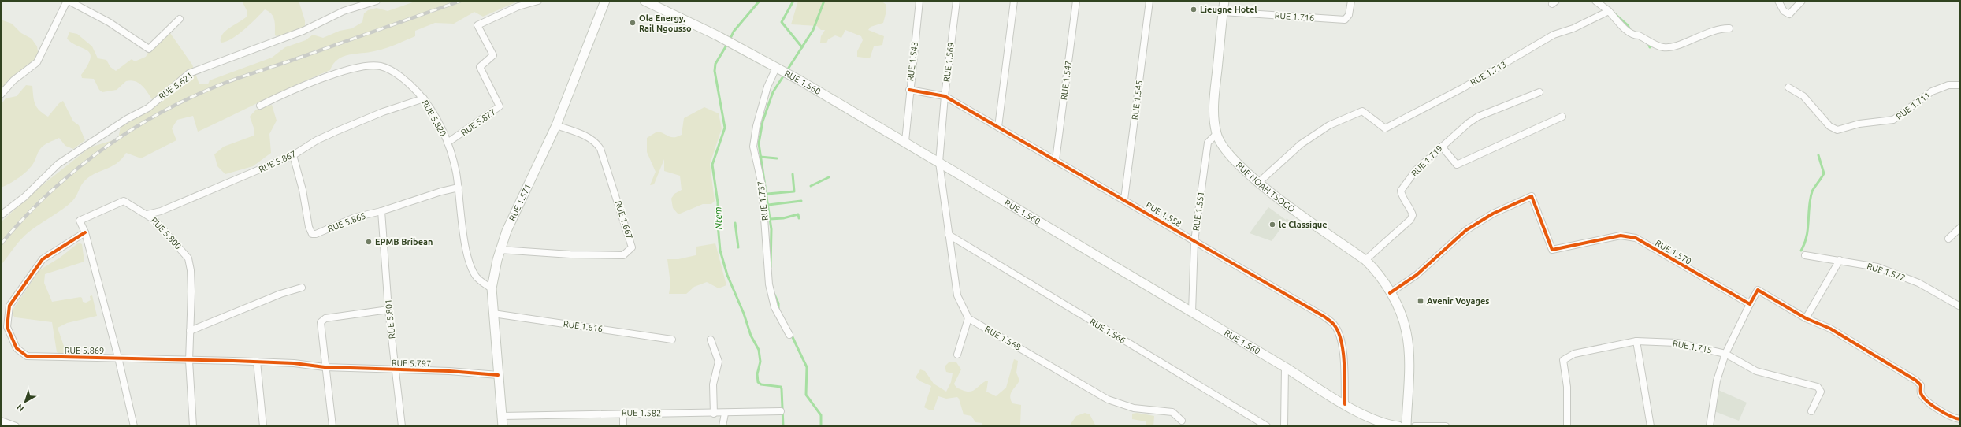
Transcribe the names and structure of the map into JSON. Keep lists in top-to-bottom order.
{
  "streets": {
    "main road": ["RUE 1.560", "RUE NOAH TSOGO", "RUE 1.571"],
    "street": [
      "RUE 1.716",
      "RUE 1.543",
      "RUE 1.569",
      "RUE 1.713",
      "RUE 1.547",
      "RUE 5.621",
      "RUE 1.545",
      "RUE 1.711",
      "RUE 5.820",
      "RUE 5.877",
      "RUE 1.719",
      "RUE 5.867",
      "RUE 1.737",
      "RUE 1.551",
      "RUE 1.558",
      "RUE 1.667",
      "RUE 5.865",
      "RUE 5.800",
      "RUE 1.570",
      "RUE 1.572",
      "RUE 5.801",
      "RUE 1.616",
      "RUE 1.566",
      "RUE 1.568",
      "RUE 1.715",
      "RUE 5.869",
      "RUE 5.797",
      "RUE 1.582"
    ]
  },
  "crossings": [
    ["RUE 1.716", "RUE NOAH TSOGO"],
    ["RUE 1.543", "RUE 1.560"],
    ["RUE 1.543", "RUE 1.558"],
    ["RUE 1.569", "RUE 1.560"],
    ["RUE 1.569", "RUE 1.558"],
    ["RUE 1.713", "RUE NOAH TSOGO"],
    ["RUE 1.547", "RUE 1.558"],
    ["RUE 1.560", "RUE 1.737"],
    ["RUE 1.560", "RUE 1.551"],
    ["RUE 1.560", "RUE 1.558"],
    ["RUE 1.545", "RUE 1.558"],
    ["RUE 5.820", "RUE 5.877"],
    ["RUE 5.820", "RUE 5.867"],
    ["RUE 5.820", "RUE 1.571"],
    ["RUE 5.820", "RUE 5.865"],
    ["RUE 1.719", "RUE NOAH TSOGO"],
    ["RUE 5.867", "RUE 5.865"],
    ["RUE 5.867", "RUE 5.800"],
    ["RUE NOAH TSOGO", "RUE 1.551"],
    ["RUE NOAH TSOGO", "RUE 1.570"],
    ["RUE 1.571", "RUE 1.667"],
    ["RUE 1.571", "RUE 1.616"],
    ["RUE 1.571", "RUE 5.797"],
    ["RUE 1.571", "RUE 1.582"],
    ["RUE 1.551", "RUE 1.558"],
    ["RUE 5.865", "RUE 5.801"],
    ["RUE 5.800", "RUE 5.869"],
    ["RUE 5.801", "RUE 5.797"],
    ["RUE 5.869", "RUE 5.797"]
  ],
  "water": ["Ntem"],
  "places": {
    "other": [
      "Lieugne Hotel",
      "Ola Energy, Rail Ngousso",
      "le Classique",
      "EPMB Bribean"
    ],
    "transit": ["Avenir Voyages"]
  },
  "north": "bottom left"
}
